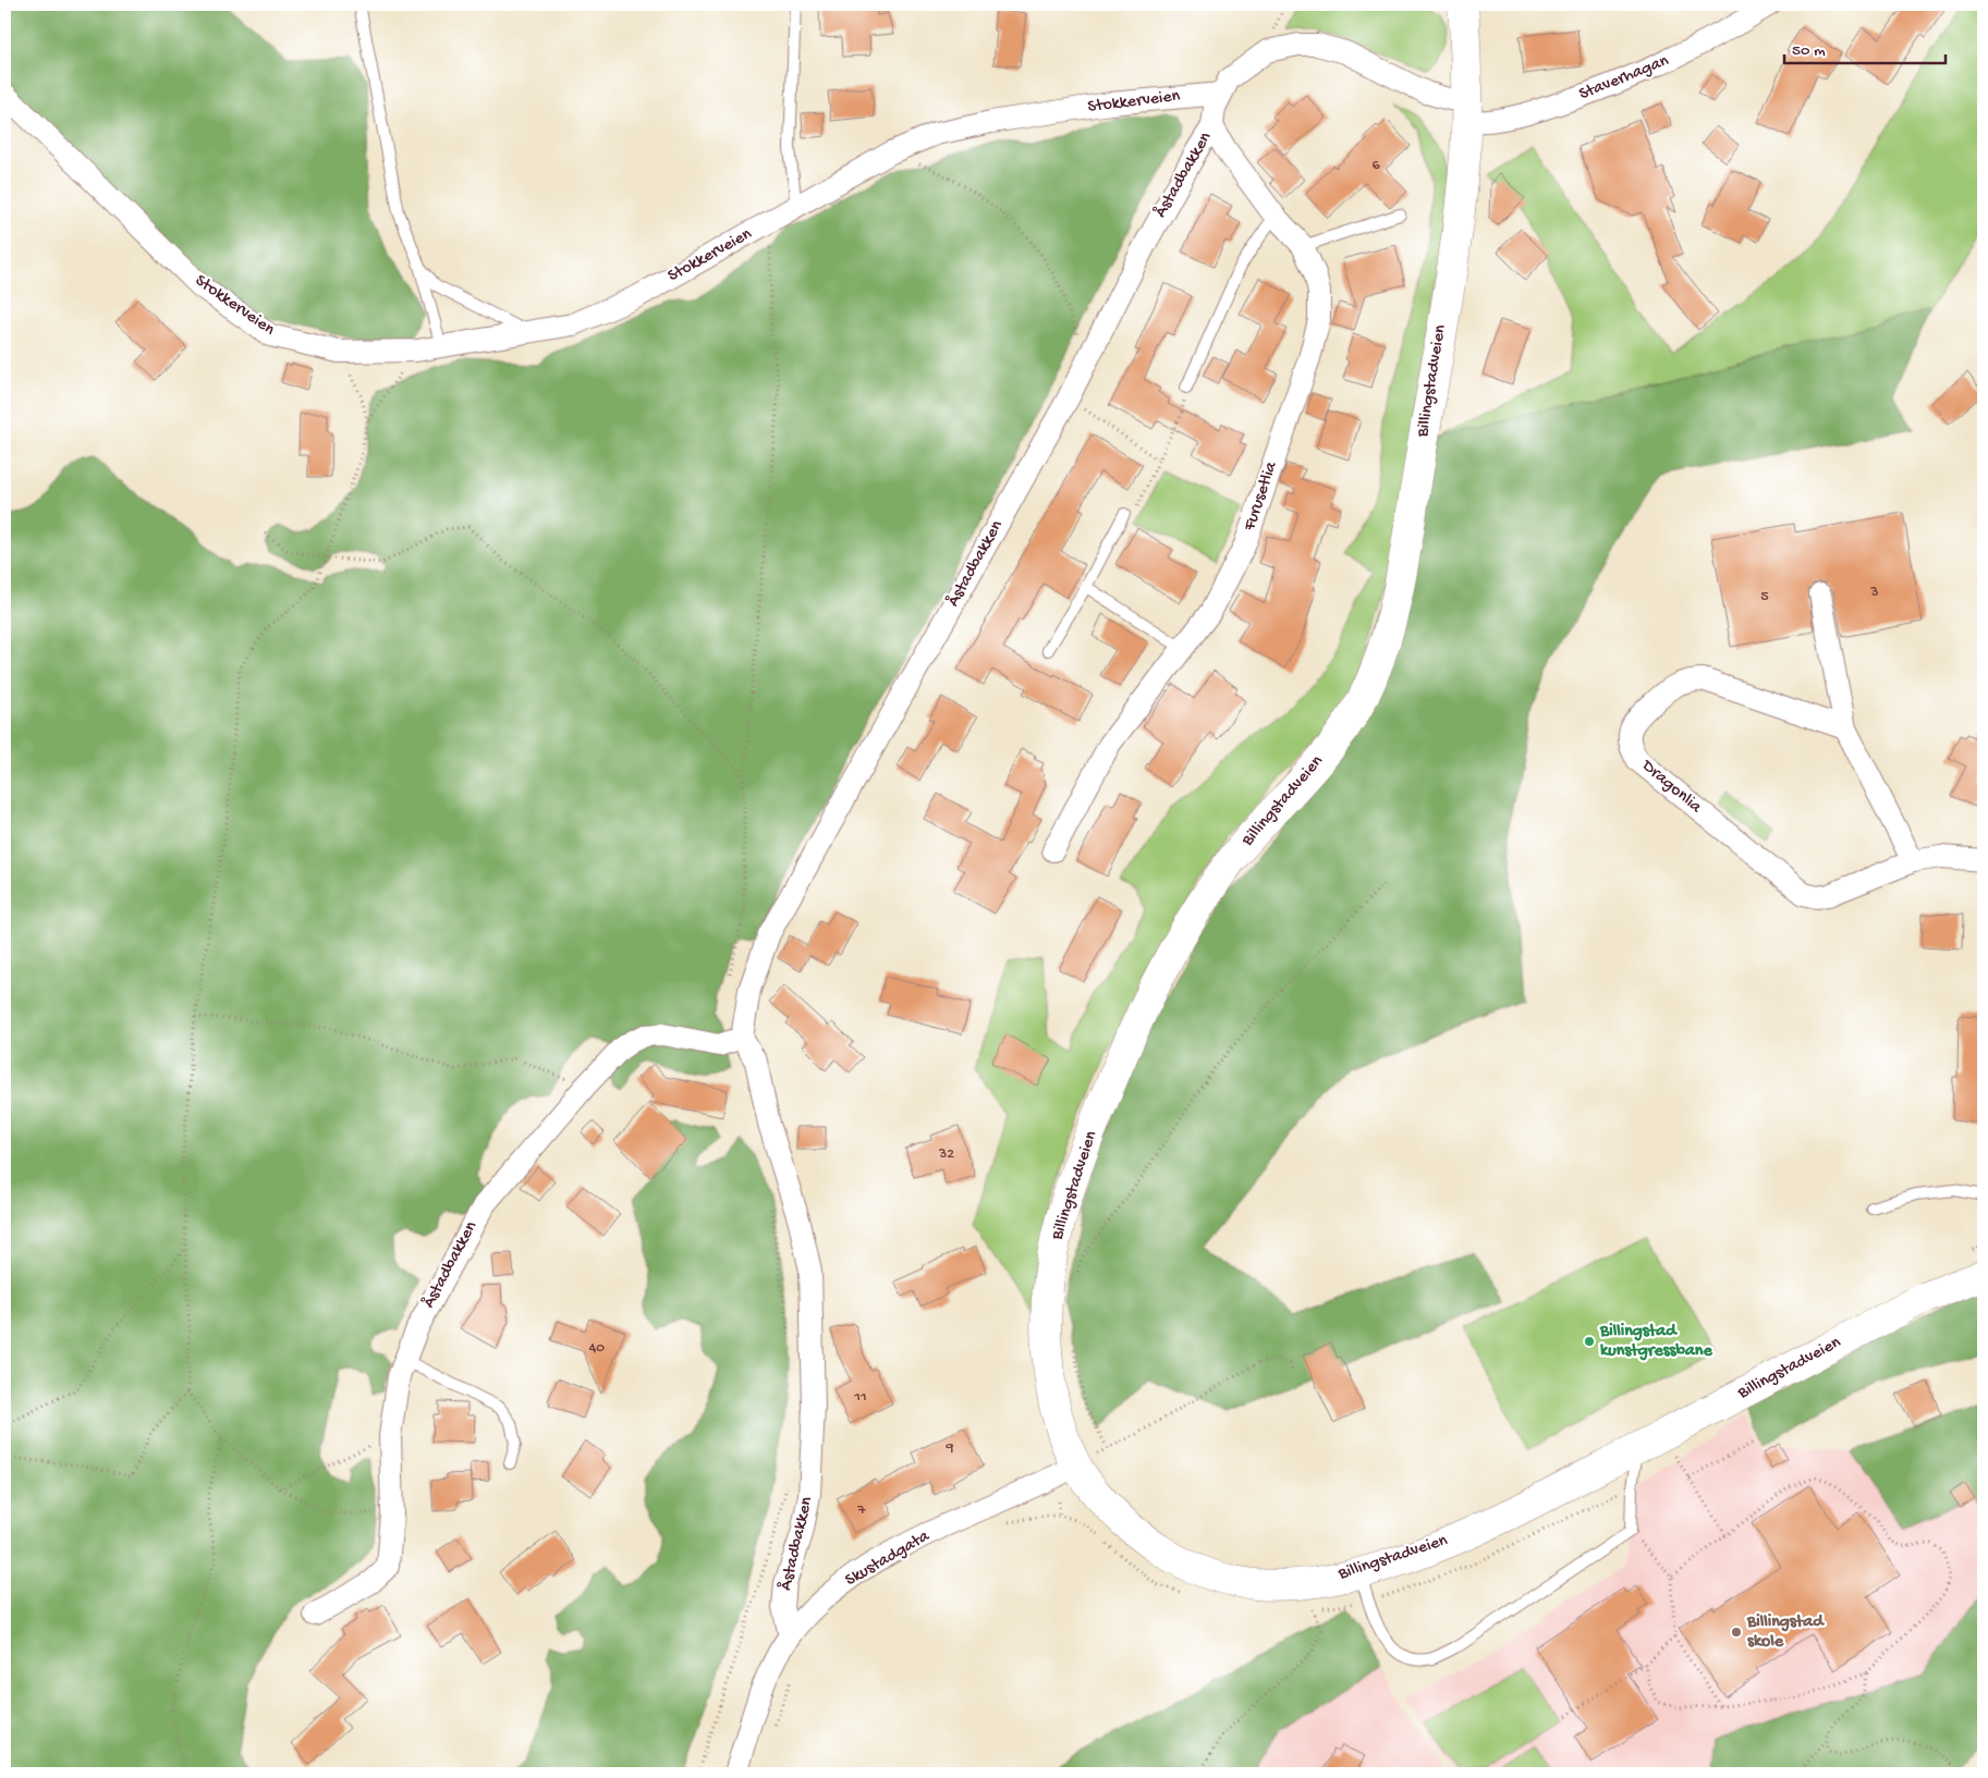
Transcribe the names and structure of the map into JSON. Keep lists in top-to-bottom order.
{
  "streets": {
    "main road": ["Billingstadveien"],
    "street": [
      "Staverhagan",
      "Stokkerveien",
      "Åstadbakken",
      "Furusetlia",
      "Dragonlia",
      "Skustadgata"
    ]
  },
  "crossings": [
    ["Staverhagan", "Billingstadveien"],
    ["Stokkerveien", "Åstadbakken"],
    ["Åstadbakken", "Furusetlia"],
    ["Åstadbakken", "Skustadgata"],
    ["Billingstadveien", "Skustadgata"]
  ],
  "places": ["Billingstad kunstgressbane", "Billingstad skole"],
  "house_numbers": [
    "6",
    "3",
    "5",
    "32",
    "40",
    "11",
    "9",
    "7"
  ],
  "scale_bar": "50 m"
}
